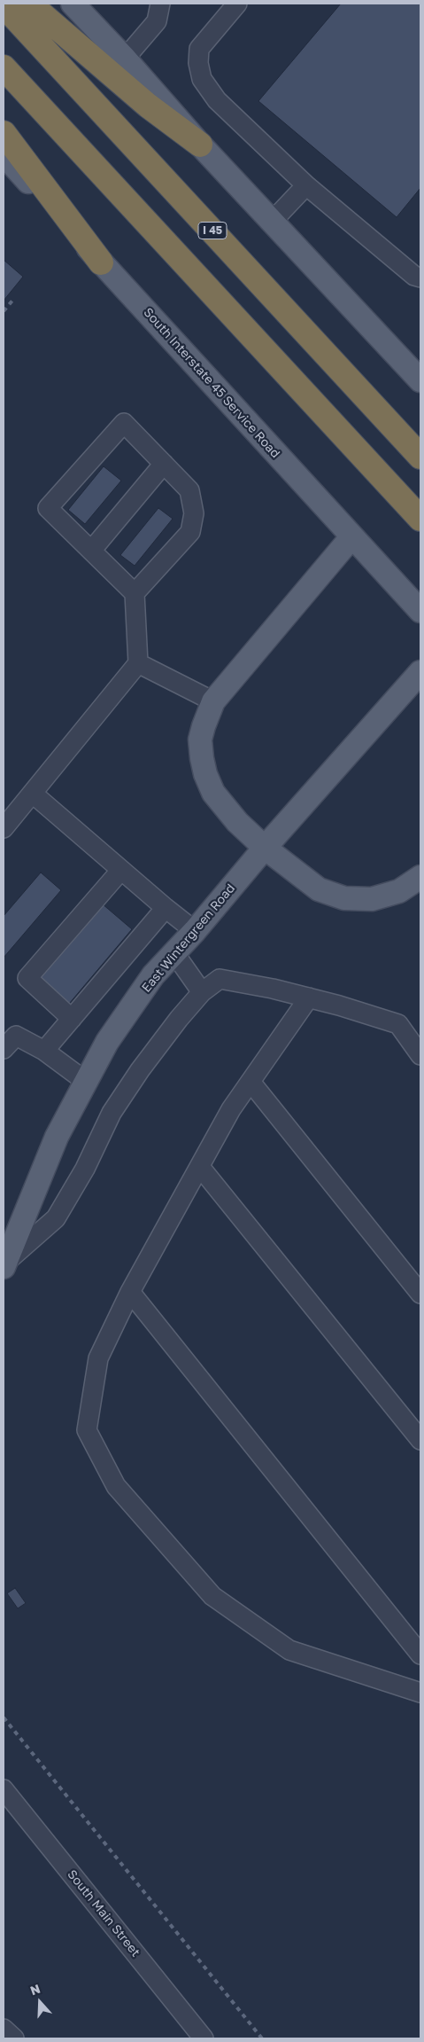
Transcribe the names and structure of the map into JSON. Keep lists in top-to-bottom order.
{
  "streets": {
    "highway": ["I 45"],
    "main road": ["South Interstate 45 Service Road", "East Wintergreen Road"],
    "street": ["South Main Street"]
  },
  "north": "top"
}
